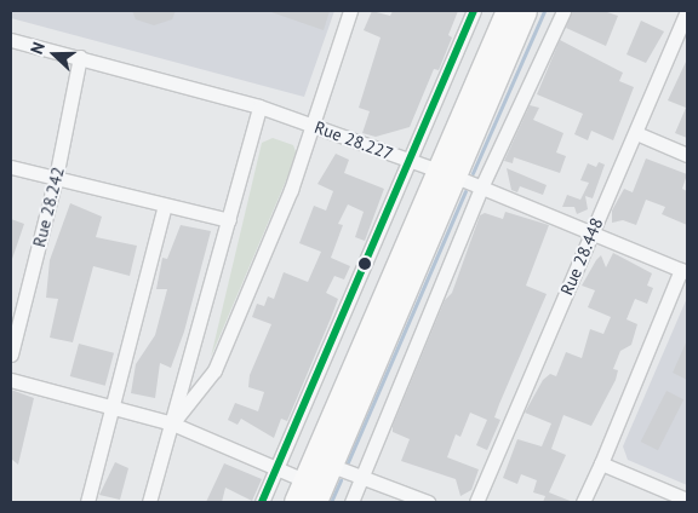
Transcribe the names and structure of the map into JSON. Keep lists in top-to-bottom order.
{
  "streets": {
    "street": ["Rue 28.227", "Rue 28.242", "Rue 28.448"]
  },
  "crossings": [
    ["Rue 28.227", "Rue 28.242"],
    ["Rue 28.227", "Rue 28.448"]
  ],
  "north": "left"
}
